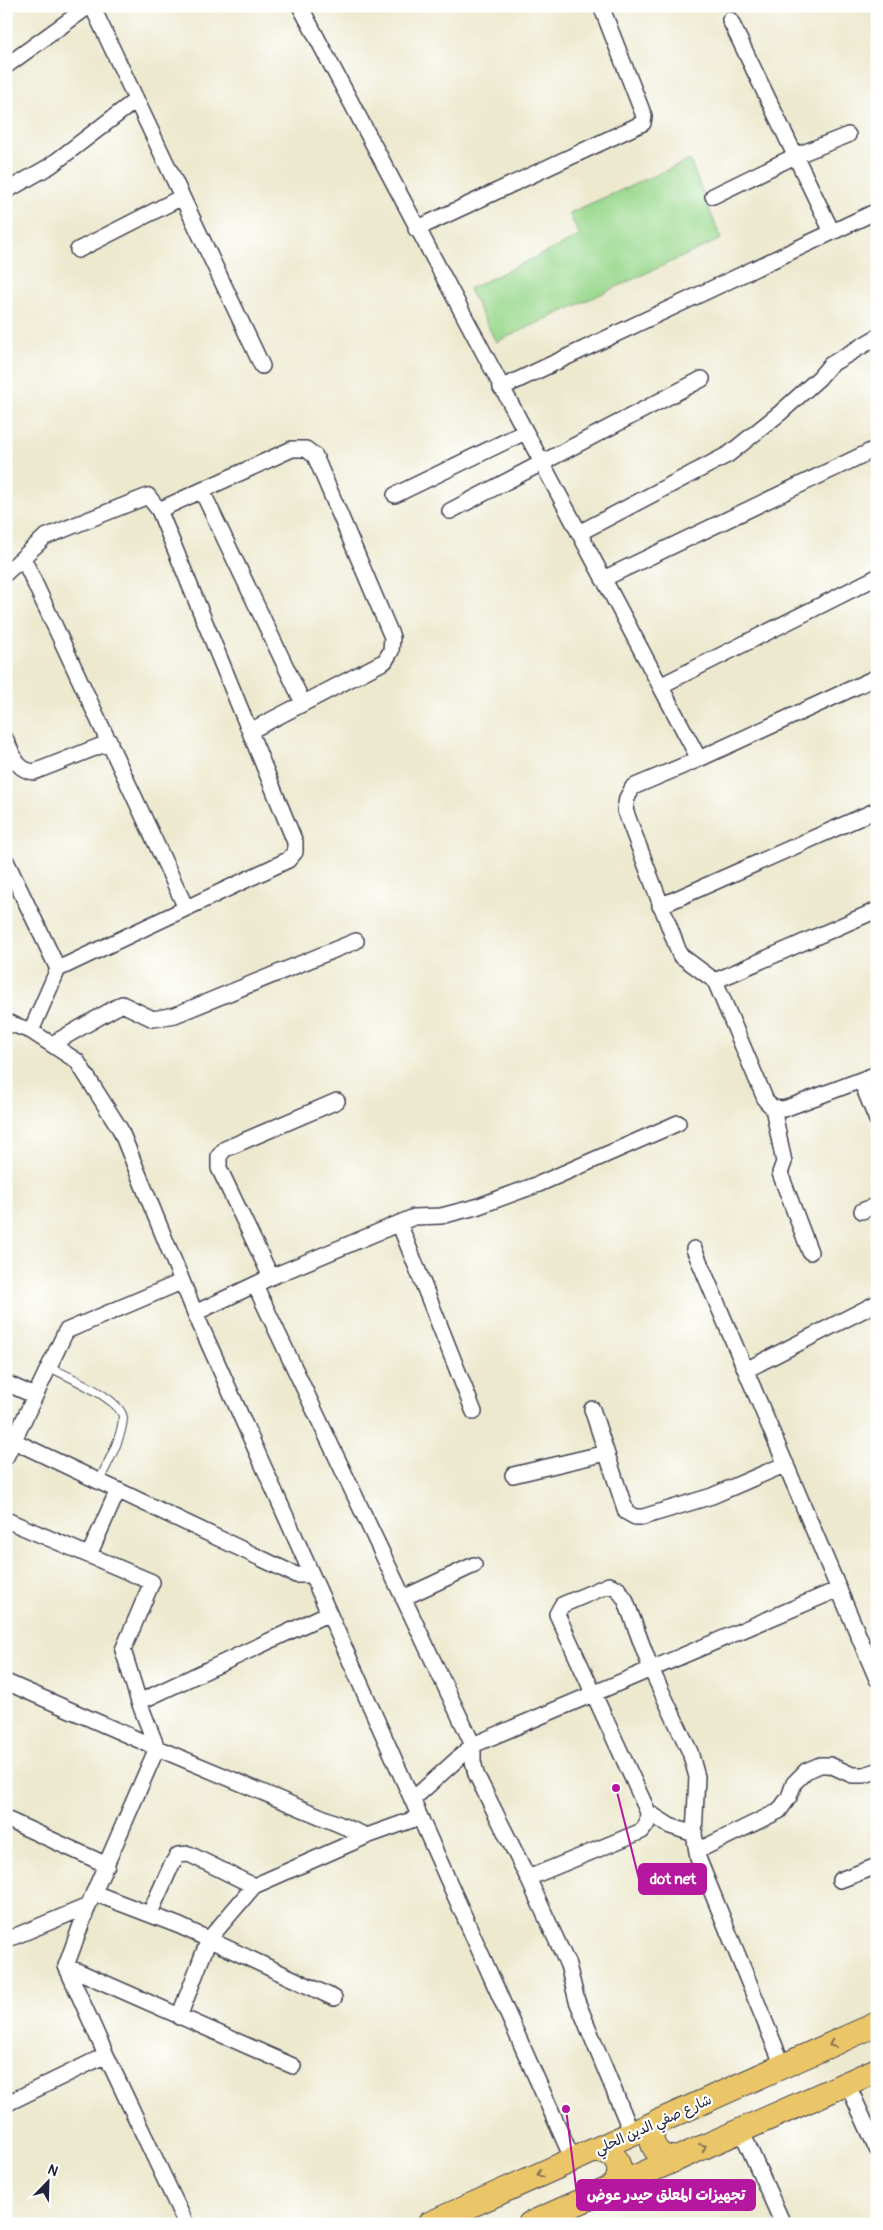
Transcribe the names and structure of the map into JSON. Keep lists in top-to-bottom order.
{
  "streets": {
    "main road": ["شارع صفي الدين الحلي"]
  },
  "places": ["dot net", "تجهيزات المعلق حيدر عوض"],
  "north": "top right"
}
